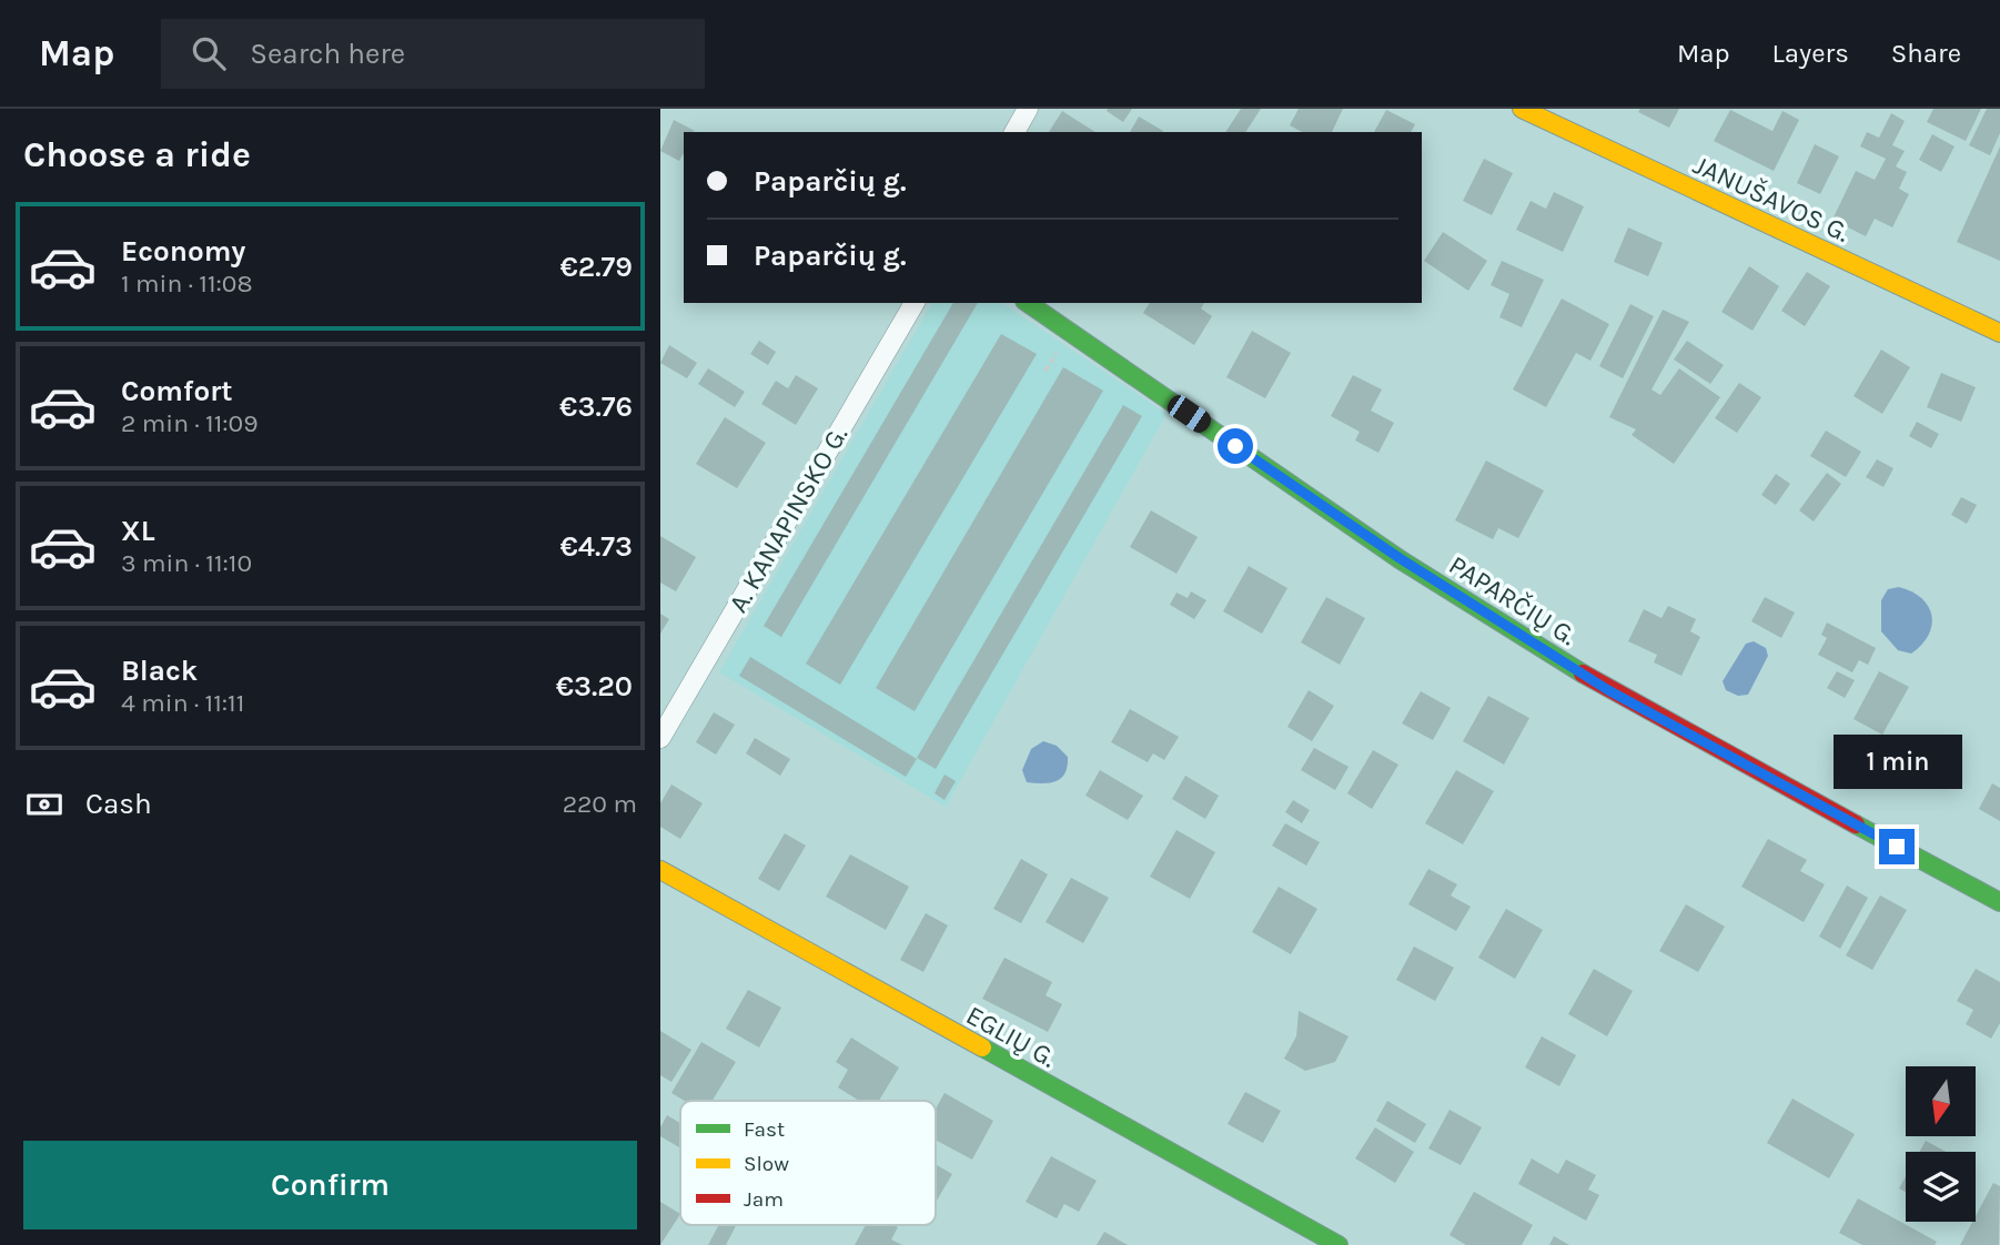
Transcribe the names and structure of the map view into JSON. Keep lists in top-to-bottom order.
{
  "streets": {
    "street": [
      "JANUŠAVOS G.",
      "A. KANAPINSKO G.",
      "PAPARČIŲ G.",
      "EGLIŲ G."
    ]
  },
  "legend": ["Fast", "Slow", "Jam"],
  "north": "bottom",
  "page": {
    "header": "Map",
    "search": "Search here",
    "nav": ["Map", "Layers", "Share"],
    "heading": "Choose a ride",
    "banner": ["Paparčių g.", "Paparčių g."],
    "list": [
      {
        "name": "Economy",
        "note": "1 min · 11:08",
        "value": "€2.79"
      },
      {
        "name": "Comfort",
        "note": "2 min · 11:09",
        "value": "€3.76"
      },
      {
        "name": "XL",
        "note": "3 min · 11:10",
        "value": "€4.73"
      },
      {
        "name": "Black",
        "note": "4 min · 11:11",
        "value": "€3.20"
      }
    ],
    "bubble": "1 min",
    "pay": ["Cash", "220 m"],
    "buttons": "Confirm"
  }
}
